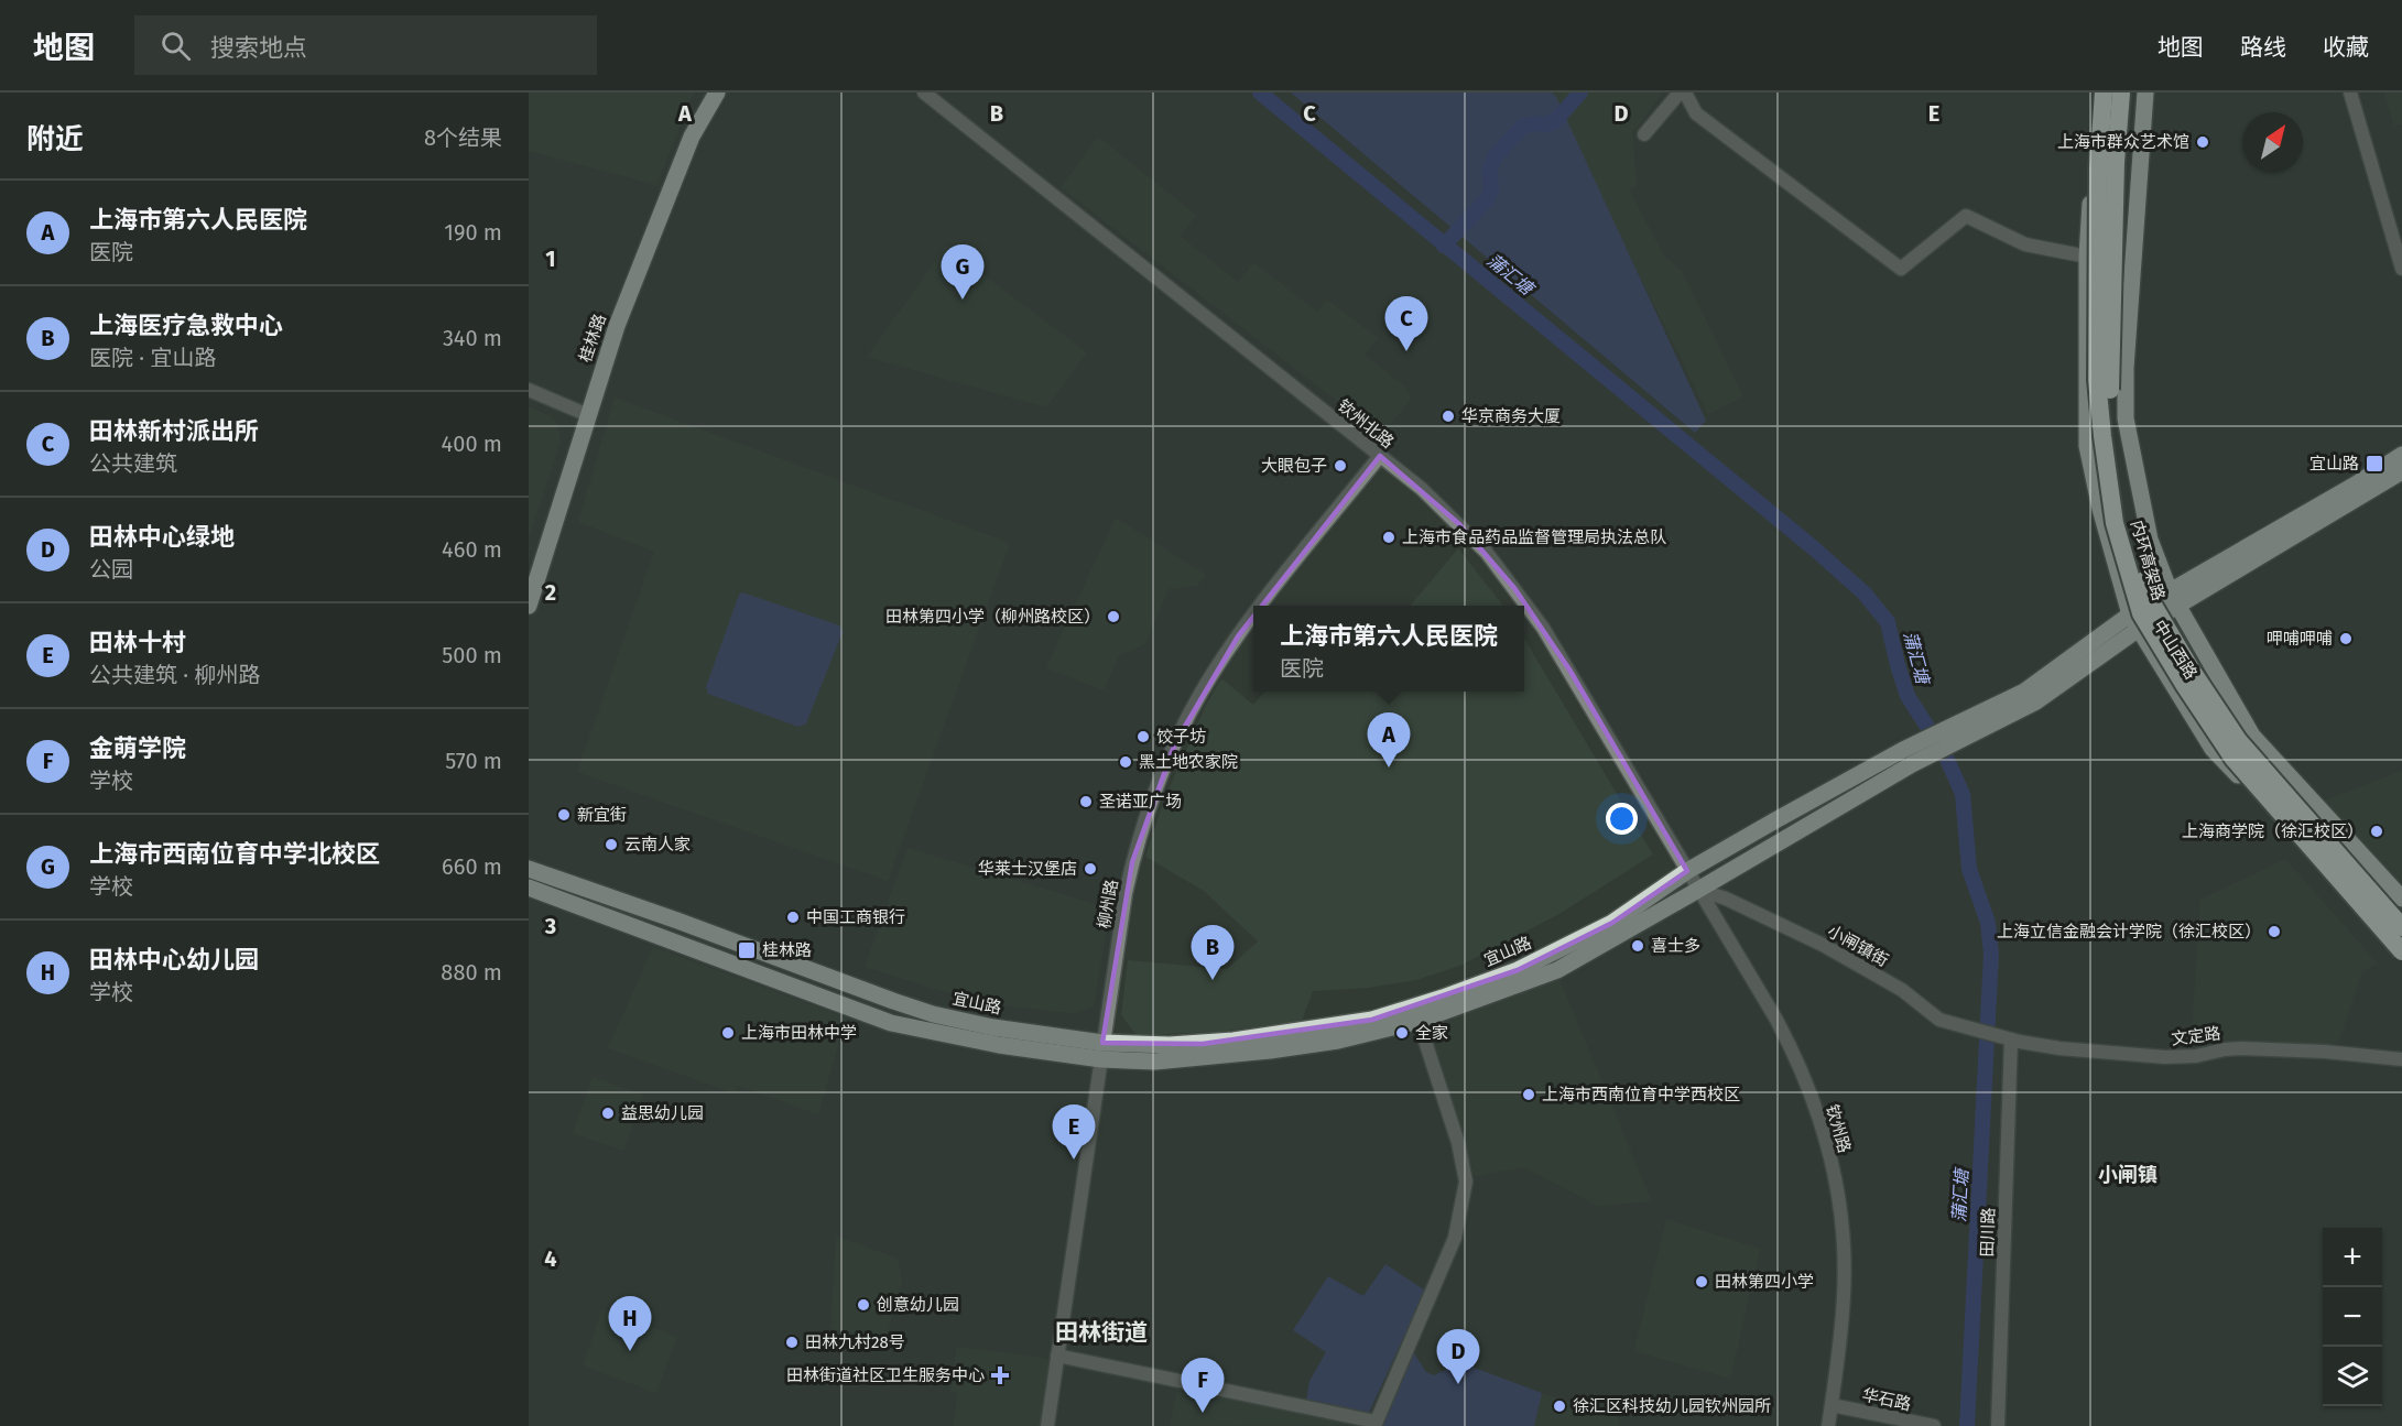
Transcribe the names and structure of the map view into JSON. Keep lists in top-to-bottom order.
{
  "streets": {
    "highway": ["内环高架路"],
    "main road": ["桂林路", "中山西路", "宜山路"],
    "street": [
      "钦州北路",
      "柳州路",
      "小闸镇街",
      "文定路",
      "钦州路",
      "田川路",
      "华石路"
    ]
  },
  "crossings": [
    ["钦州北路", "柳州路"],
    ["钦州北路", "宜山路"],
    ["钦州北路", "钦州路"],
    ["内环高架路", "中山西路"],
    ["中山西路", "宜山路"],
    ["柳州路", "宜山路"],
    ["小闸镇街", "宜山路"],
    ["小闸镇街", "文定路"],
    ["小闸镇街", "钦州路"],
    ["宜山路", "钦州路"],
    ["文定路", "田川路"],
    ["钦州路", "华石路"]
  ],
  "districts": ["小闸镇", "田林街道"],
  "water": ["蒲汇塘"],
  "places": {
    "other": [
      "上海市群众艺术馆",
      "华京商务大厦",
      "大眼包子",
      "上海市食品药品监督管理局执法总队",
      "田林第四小学（柳州路校区）",
      "呷哺呷哺",
      "饺子坊",
      "黑土地农家院",
      "圣诺亚广场",
      "新宜街",
      "上海商学院（徐汇校区）",
      "云南人家",
      "华莱士汉堡店",
      "中国工商银行",
      "上海立信金融会计学院（徐汇校区）",
      "喜士多",
      "上海市田林中学",
      "全家",
      "上海市西南位育中学西校区",
      "益思幼儿园",
      "田林第四小学",
      "创意幼儿园",
      "田林九村28号",
      "徐汇区科技幼儿园钦州园所"
    ],
    "transit": ["宜山路", "桂林路"],
    "health": ["田林街道社区卫生服务中心"]
  },
  "north": "top right",
  "page": {
    "header": "地图",
    "search": "搜索地点",
    "nav": ["地图", "路线", "收藏"],
    "heading": ["附近", "8个结果"],
    "list": [
      {
        "mark": "A",
        "name": "上海市第六人民医院",
        "note": "医院",
        "value": "190 m"
      },
      {
        "mark": "B",
        "name": "上海医疗急救中心",
        "note": "医院 · 宜山路",
        "value": "340 m"
      },
      {
        "mark": "C",
        "name": "田林新村派出所",
        "note": "公共建筑",
        "value": "400 m"
      },
      {
        "mark": "D",
        "name": "田林中心绿地",
        "note": "公园",
        "value": "460 m"
      },
      {
        "mark": "E",
        "name": "田林十村",
        "note": "公共建筑 · 柳州路",
        "value": "500 m"
      },
      {
        "mark": "F",
        "name": "金萌学院",
        "note": "学校",
        "value": "570 m"
      },
      {
        "mark": "G",
        "name": "上海市西南位育中学北校区",
        "note": "学校",
        "value": "660 m"
      },
      {
        "mark": "H",
        "name": "田林中心幼儿园",
        "note": "学校",
        "value": "880 m"
      }
    ],
    "pins": [
      "G",
      "C",
      "A",
      "B",
      "E",
      "H",
      "D",
      "F"
    ],
    "popup": ["上海市第六人民医院", "医院"],
    "map_buttons": ["+", "−"]
  },
  "grid": {
    "columns": [
      "A",
      "B",
      "C",
      "D",
      "E"
    ],
    "rows": [
      "1",
      "2",
      "3",
      "4"
    ]
  }
}
